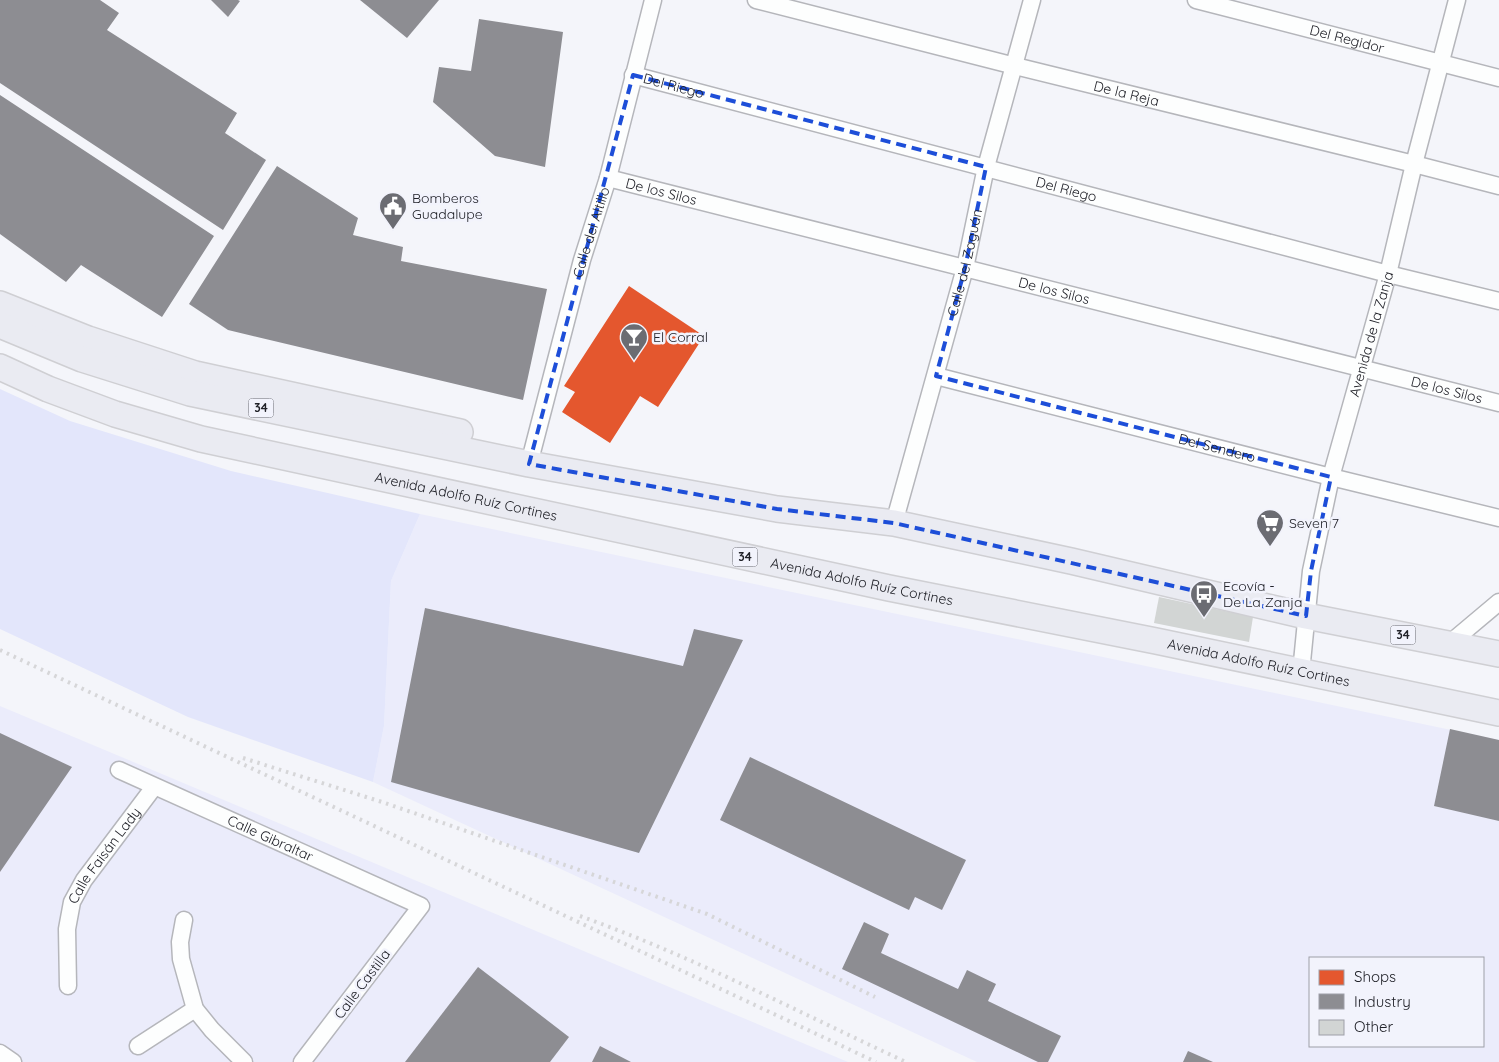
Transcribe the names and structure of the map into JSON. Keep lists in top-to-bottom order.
{
  "streets": {
    "main road": ["34", "Avenida Adolfo Ruíz Cortines"],
    "street": [
      "Del Regidor",
      "Del Riego",
      "De la Reja",
      "De los Silos",
      "Calle del Altillo",
      "Calle del Zaguán",
      "Avenida de la Zanja",
      "Del Sendero",
      "Calle Gibraltar",
      "Calle Faisán Lady",
      "Calle Castilla"
    ]
  },
  "crossings": [
    ["Del Regidor", "Avenida de la Zanja"],
    ["Del Riego", "Calle del Altillo"],
    ["Del Riego", "Calle del Zaguán"],
    ["Del Riego", "Avenida de la Zanja"],
    ["De la Reja", "Calle del Zaguán"],
    ["De la Reja", "Avenida de la Zanja"],
    ["De los Silos", "Calle del Altillo"],
    ["De los Silos", "Calle del Zaguán"],
    ["De los Silos", "Avenida de la Zanja"],
    ["Calle del Altillo", "34"],
    ["Calle del Zaguán", "34"],
    ["Calle del Zaguán", "Del Sendero"],
    ["Avenida de la Zanja", "34"],
    ["Avenida de la Zanja", "Del Sendero"],
    ["Avenida de la Zanja", "Avenida Adolfo Ruíz Cortines"],
    ["Calle Gibraltar", "Calle Faisán Lady"],
    ["Calle Gibraltar", "Calle Castilla"]
  ],
  "places": {
    "public building": ["Bomberos Guadalupe"],
    "bar": ["El Corral"],
    "supermarket": ["Seven 7"],
    "bus stop": ["Ecovía - De La Zanja"]
  },
  "legend": ["Shops", "Industry", "Other"]
}
